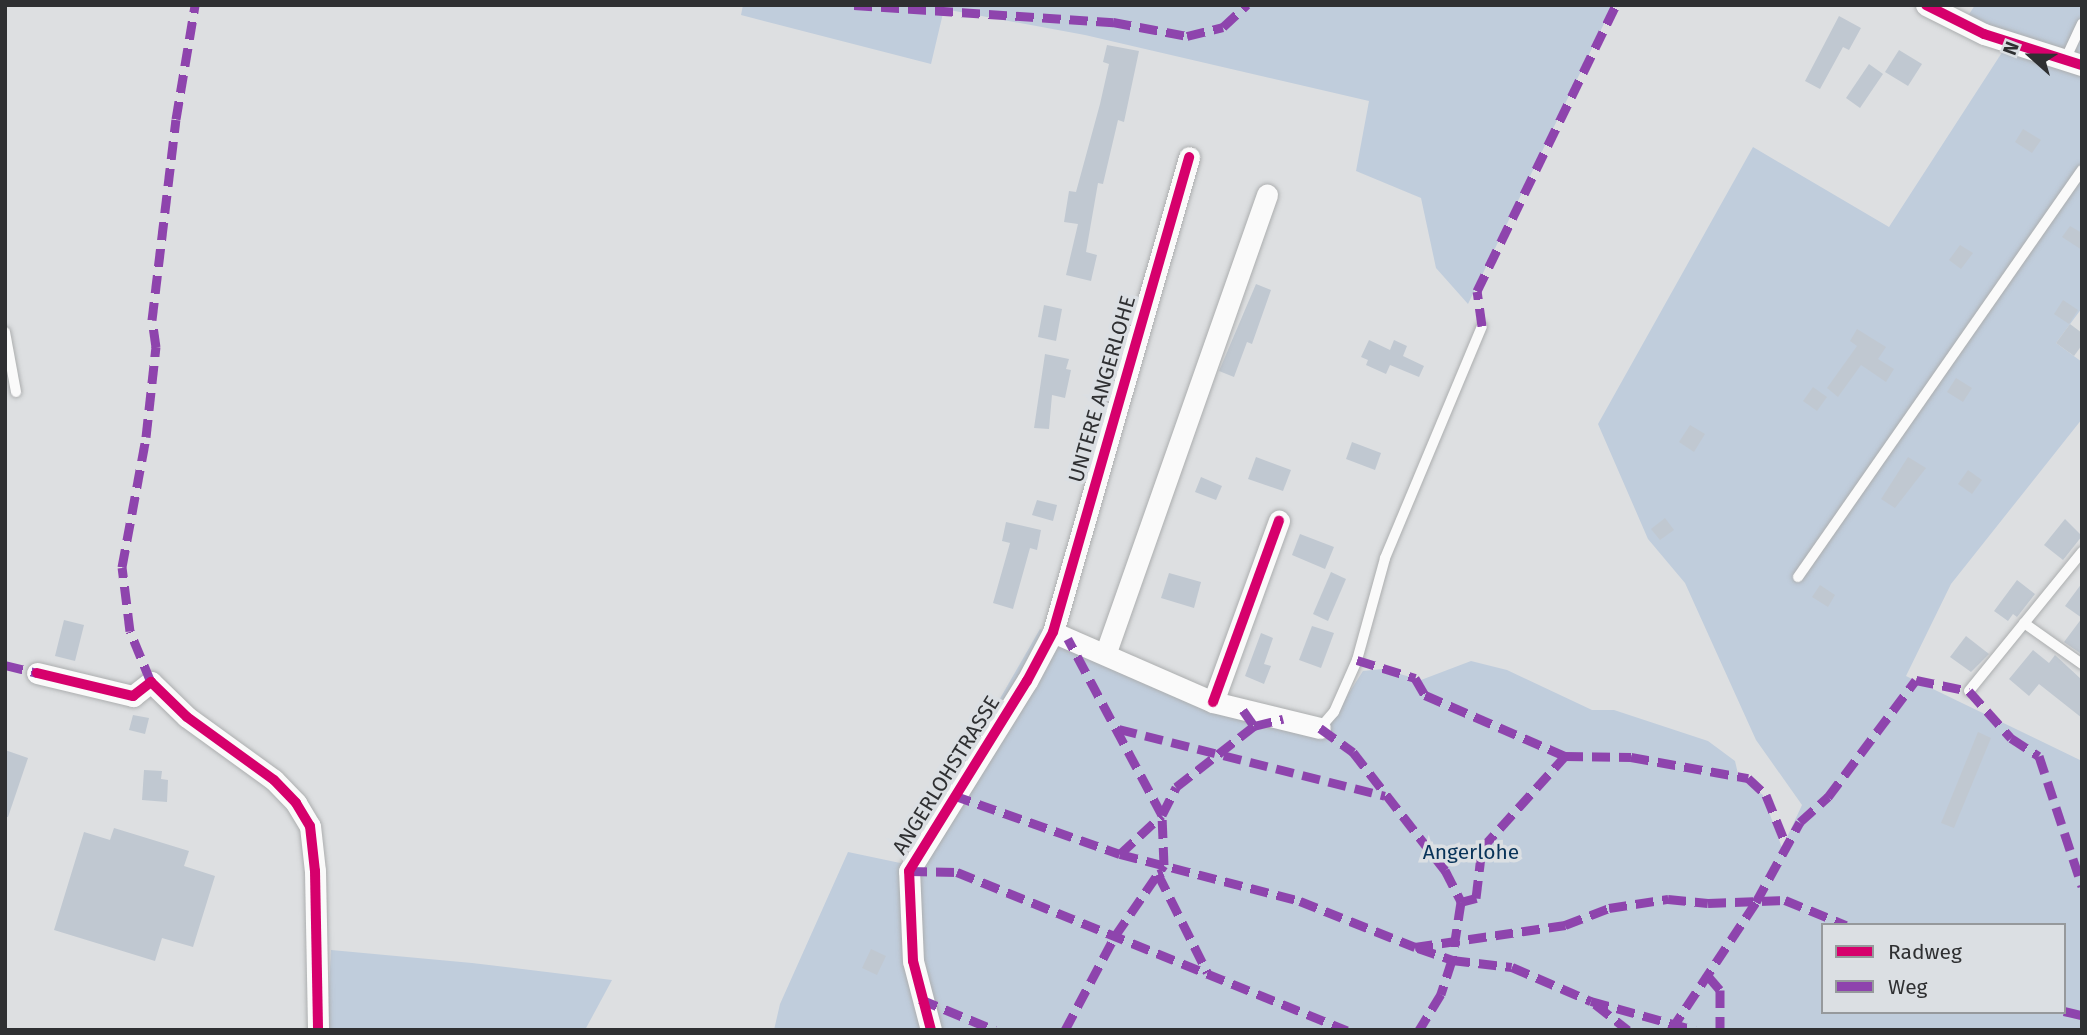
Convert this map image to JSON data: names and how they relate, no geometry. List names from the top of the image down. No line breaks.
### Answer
{"streets":{"street":["UNTERE ANGERLOHE","ANGERLOHSTRASSE"]},"crossings":[["UNTERE ANGERLOHE","ANGERLOHSTRASSE"]],"parks":["Angerlohe"],"legend":["Radweg","Weg"],"north":"left"}
